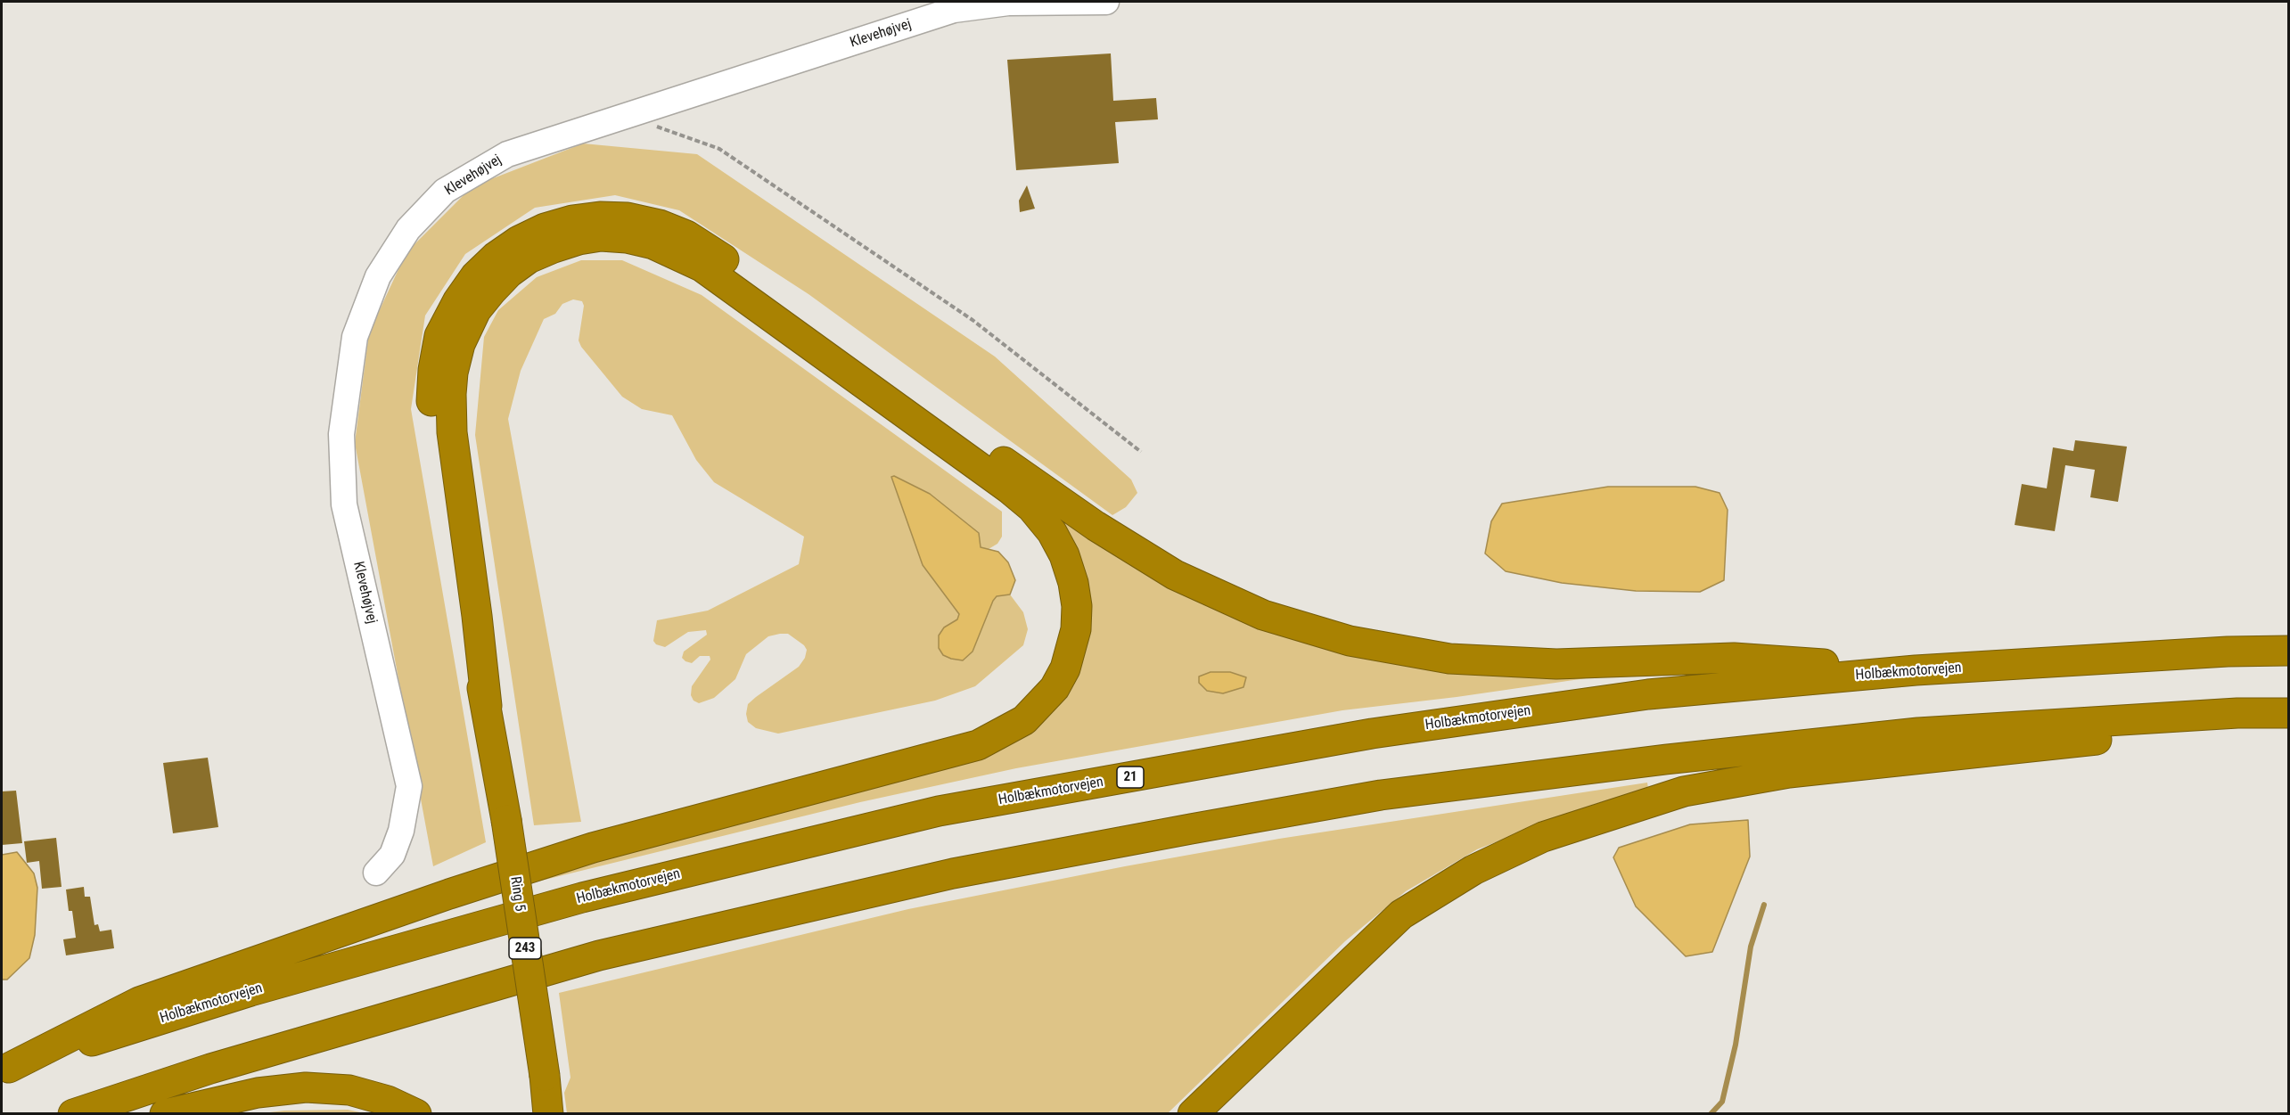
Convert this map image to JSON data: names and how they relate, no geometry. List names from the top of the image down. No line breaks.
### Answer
{"streets":{"highway":["Holbækmotorvejen","21","Ring 5","243"],"street":["Klevehøjvej"]}}
